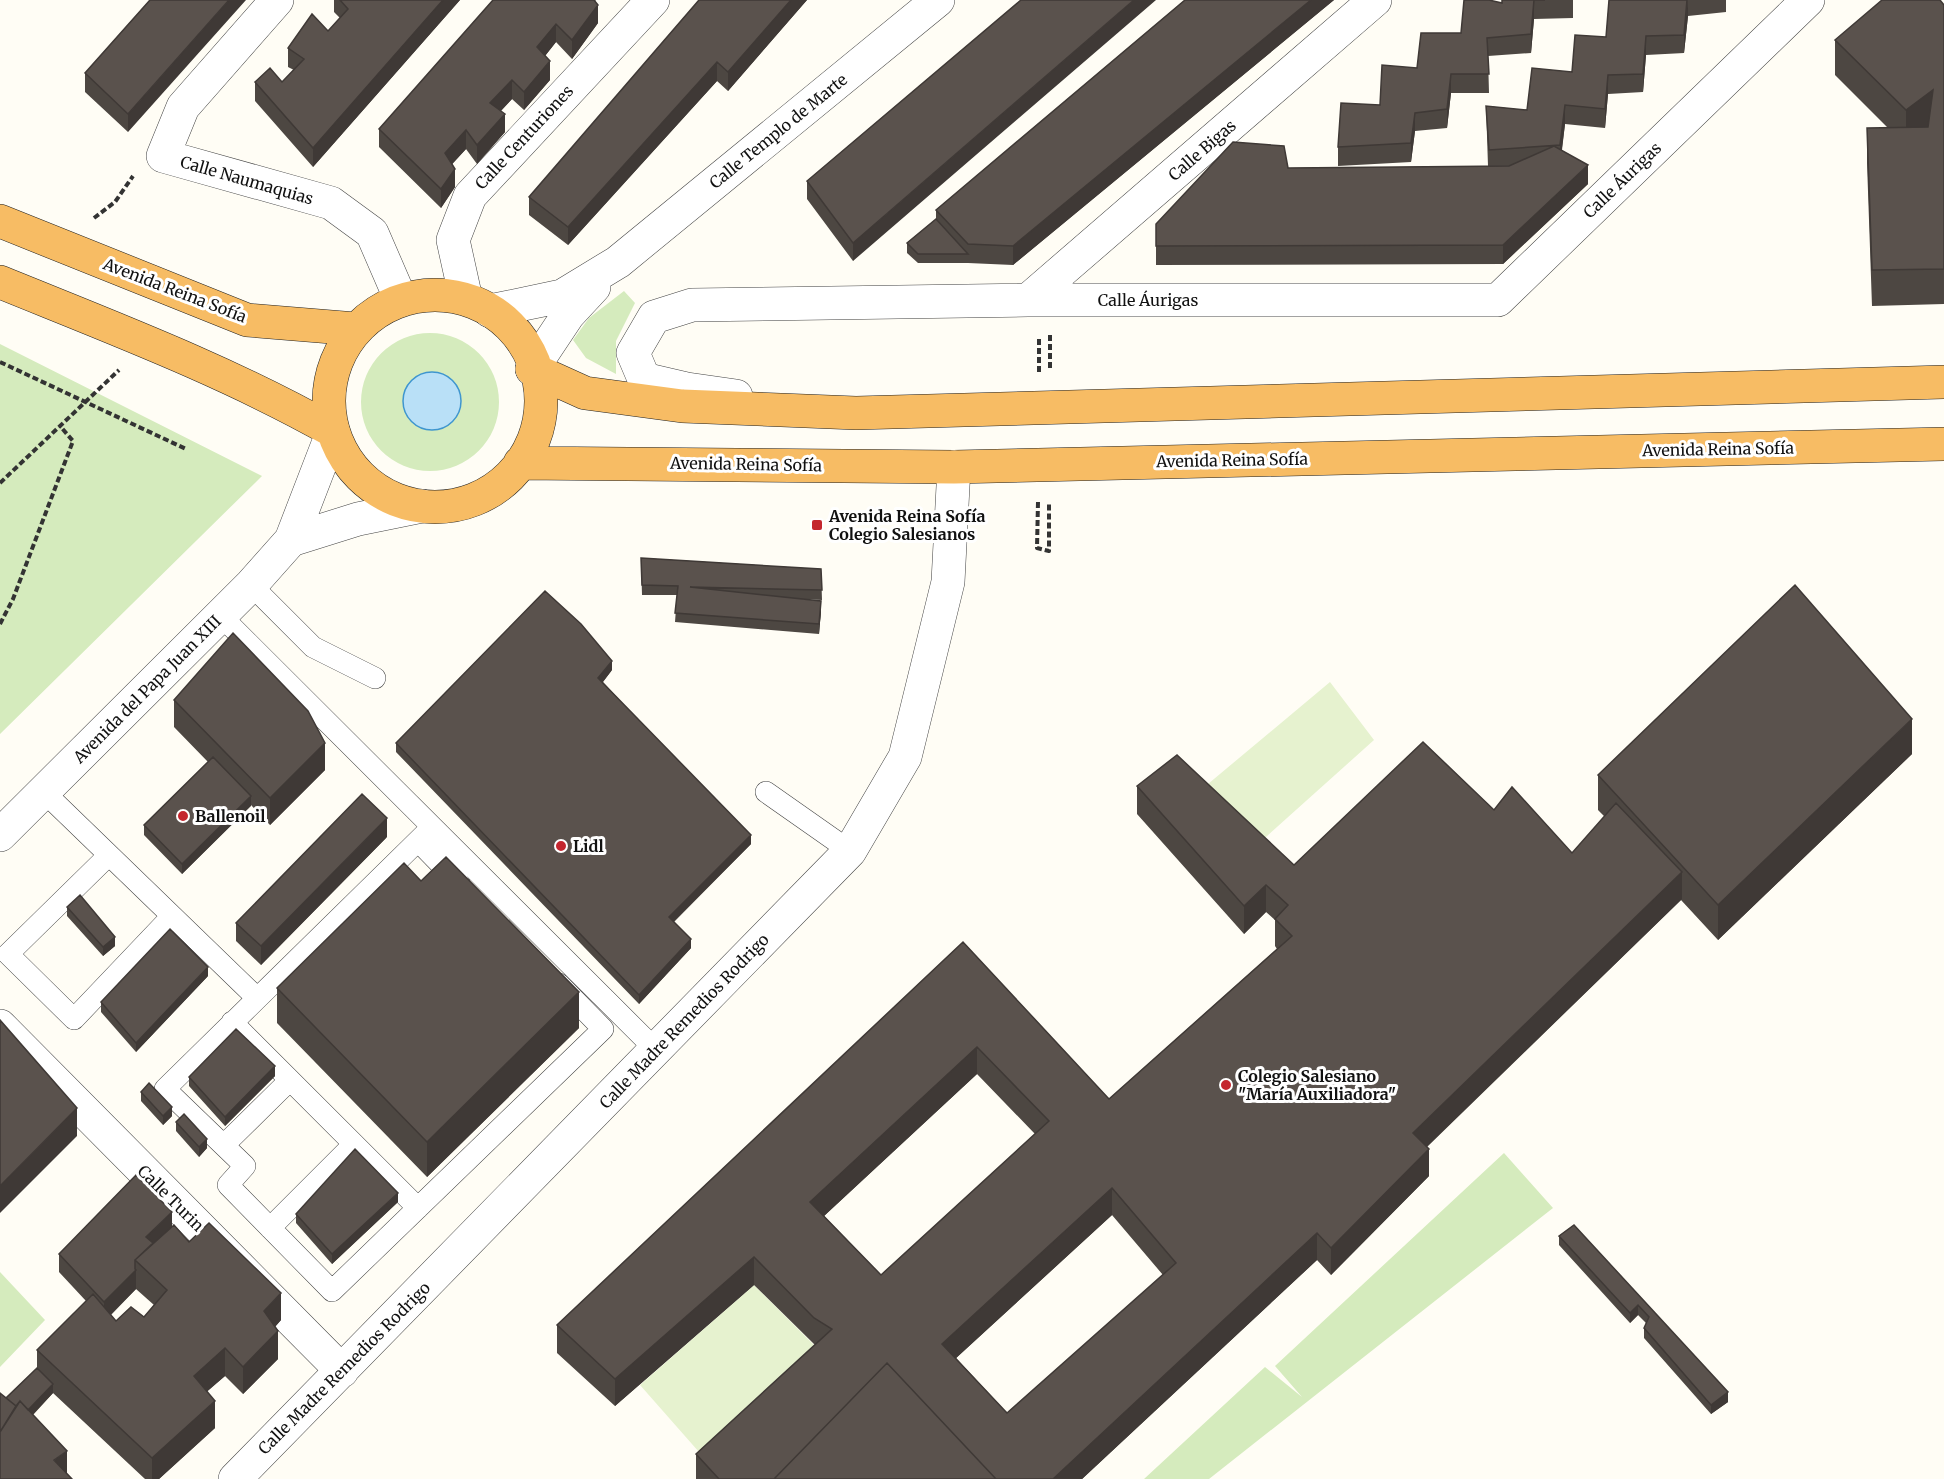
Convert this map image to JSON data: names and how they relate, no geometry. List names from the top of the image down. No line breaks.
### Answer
{"streets":{"highway":["Avenida Reina Sofía"],"street":["Calle Templo de Marte","Calle Centuriones","Calle Bigas","Calle Naumaquias","Calle Áurigas","Avenida del Papa Juan XIII","Calle Madre Remedios Rodrigo","Calle Turin"]},"crossings":[["Calle Templo de Marte","Calle Centuriones"],["Calle Templo de Marte","Calle Naumaquias"],["Calle Templo de Marte","Avenida Reina Sofía"],["Calle Templo de Marte","Avenida del Papa Juan XIII"],["Calle Centuriones","Calle Naumaquias"],["Calle Centuriones","Avenida Reina Sofía"],["Calle Centuriones","Avenida del Papa Juan XIII"],["Calle Bigas","Calle Áurigas"],["Calle Naumaquias","Avenida Reina Sofía"],["Calle Naumaquias","Avenida del Papa Juan XIII"],["Avenida Reina Sofía","Avenida del Papa Juan XIII"],["Avenida Reina Sofía","Calle Madre Remedios Rodrigo"],["Calle Madre Remedios Rodrigo","Calle Turin"]],"places":{"transit":["Avenida Reina Sofía Colegio Salesianos"],"other":["Ballenoil","Lidl","Colegio Salesiano \"María Auxiliadora\""]}}
